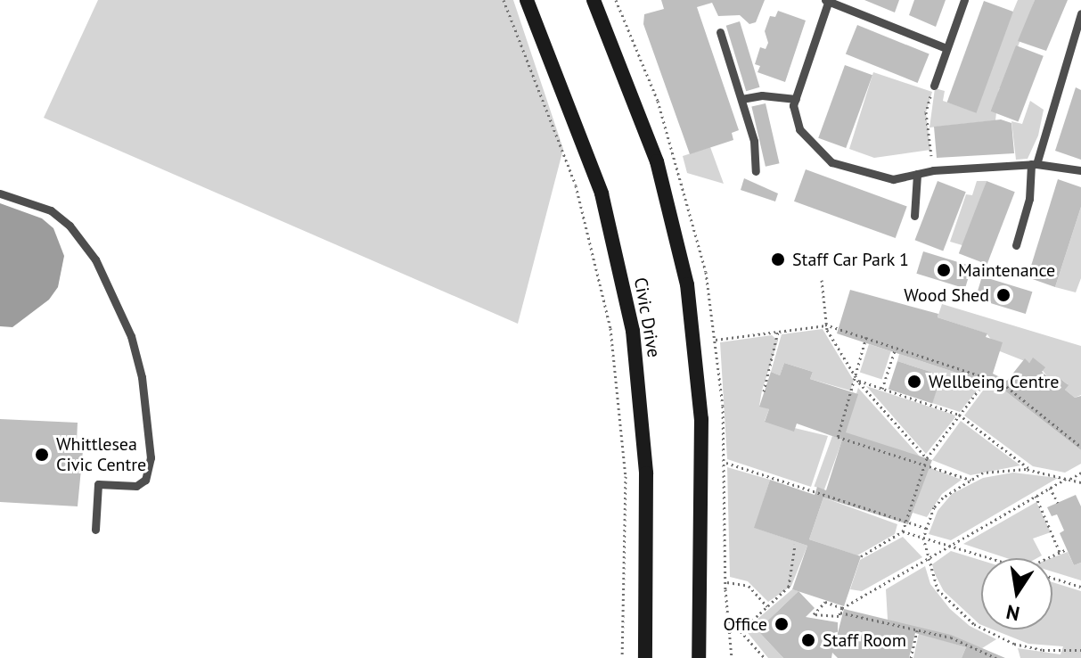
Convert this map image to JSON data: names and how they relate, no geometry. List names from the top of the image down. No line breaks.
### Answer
{"streets":{"main road":["Civic Drive"]},"places":["Staff Car Park 1","Maintenance","Wood Shed","Wellbeing Centre","Whittlesea Civic Centre","Office","Staff Room"],"north":"bottom"}
